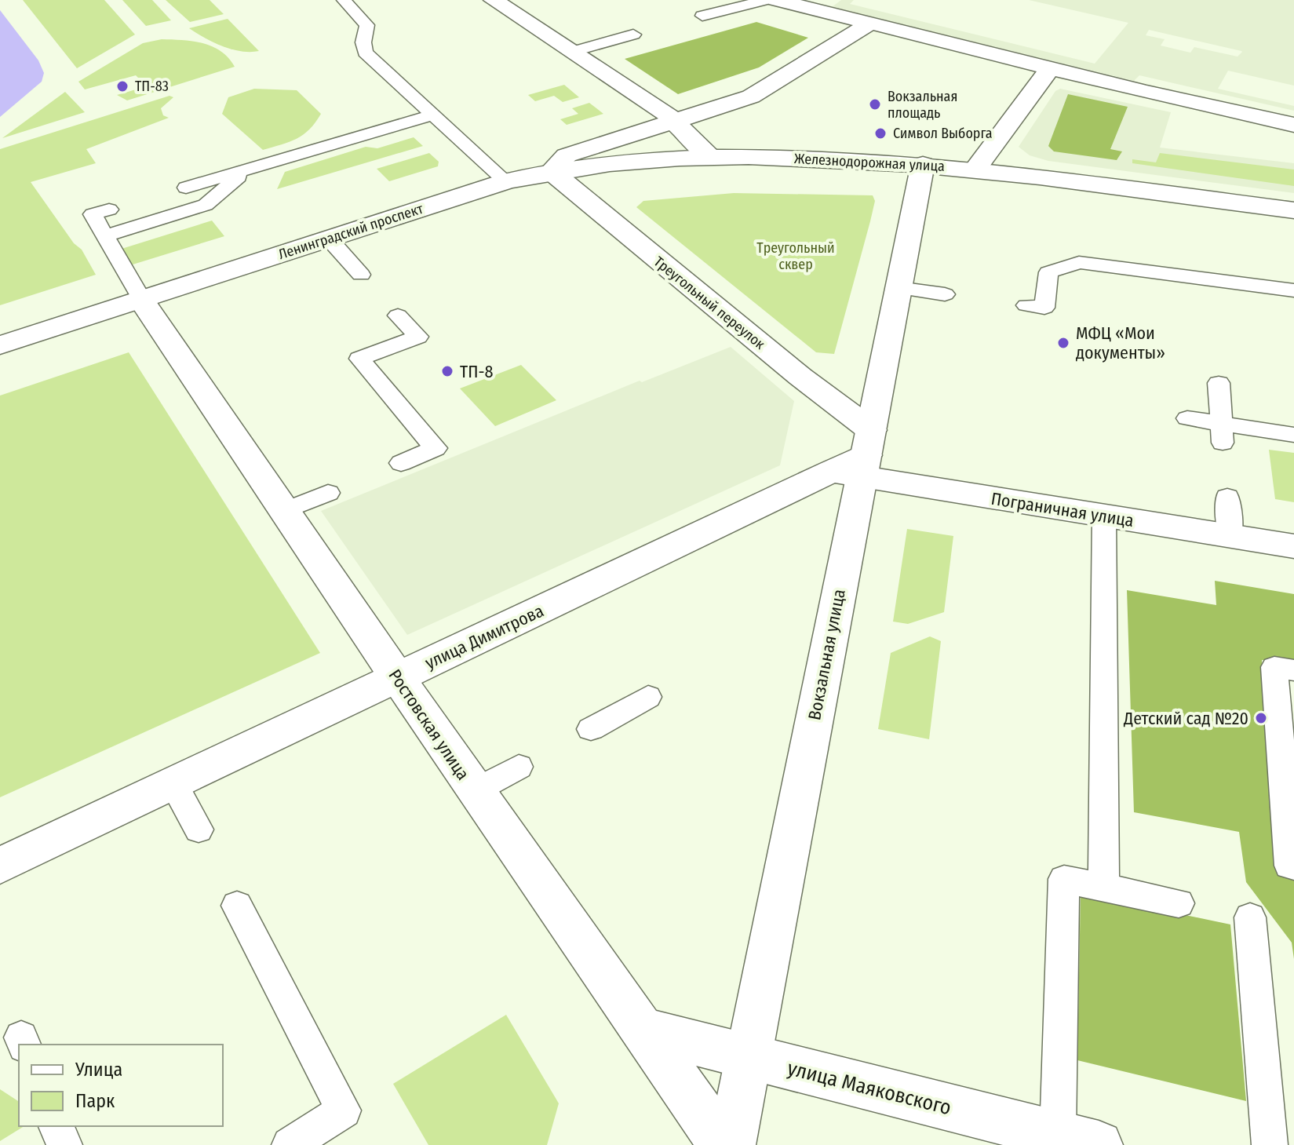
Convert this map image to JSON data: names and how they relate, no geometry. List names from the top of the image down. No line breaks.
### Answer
{"streets":{"street":["Железнодорожная улица","Ленинградский проспект","Треугольный переулок","Пограничная улица","улица Димитрова","Вокзальная улица","Ростовская улица","улица Маяковского"]},"crossings":[["Железнодорожная улица","Ленинградский проспект"],["Железнодорожная улица","Вокзальная улица"],["Ленинградский проспект","Треугольный переулок"],["Ленинградский проспект","Ростовская улица"],["Треугольный переулок","Пограничная улица"],["Треугольный переулок","улица Димитрова"],["Треугольный переулок","Вокзальная улица"],["Пограничная улица","улица Димитрова"],["Пограничная улица","Вокзальная улица"],["улица Димитрова","Вокзальная улица"],["улица Димитрова","Ростовская улица"],["Вокзальная улица","улица Маяковского"],["Ростовская улица","улица Маяковского"]],"parks":["Треугольный сквер"],"places":["ТП-83","Вокзальная площадь","Символ Выборга","МФЦ «Мои документы»","ТП-8","Детский сад №20"],"legend":["Улица","Парк"]}
